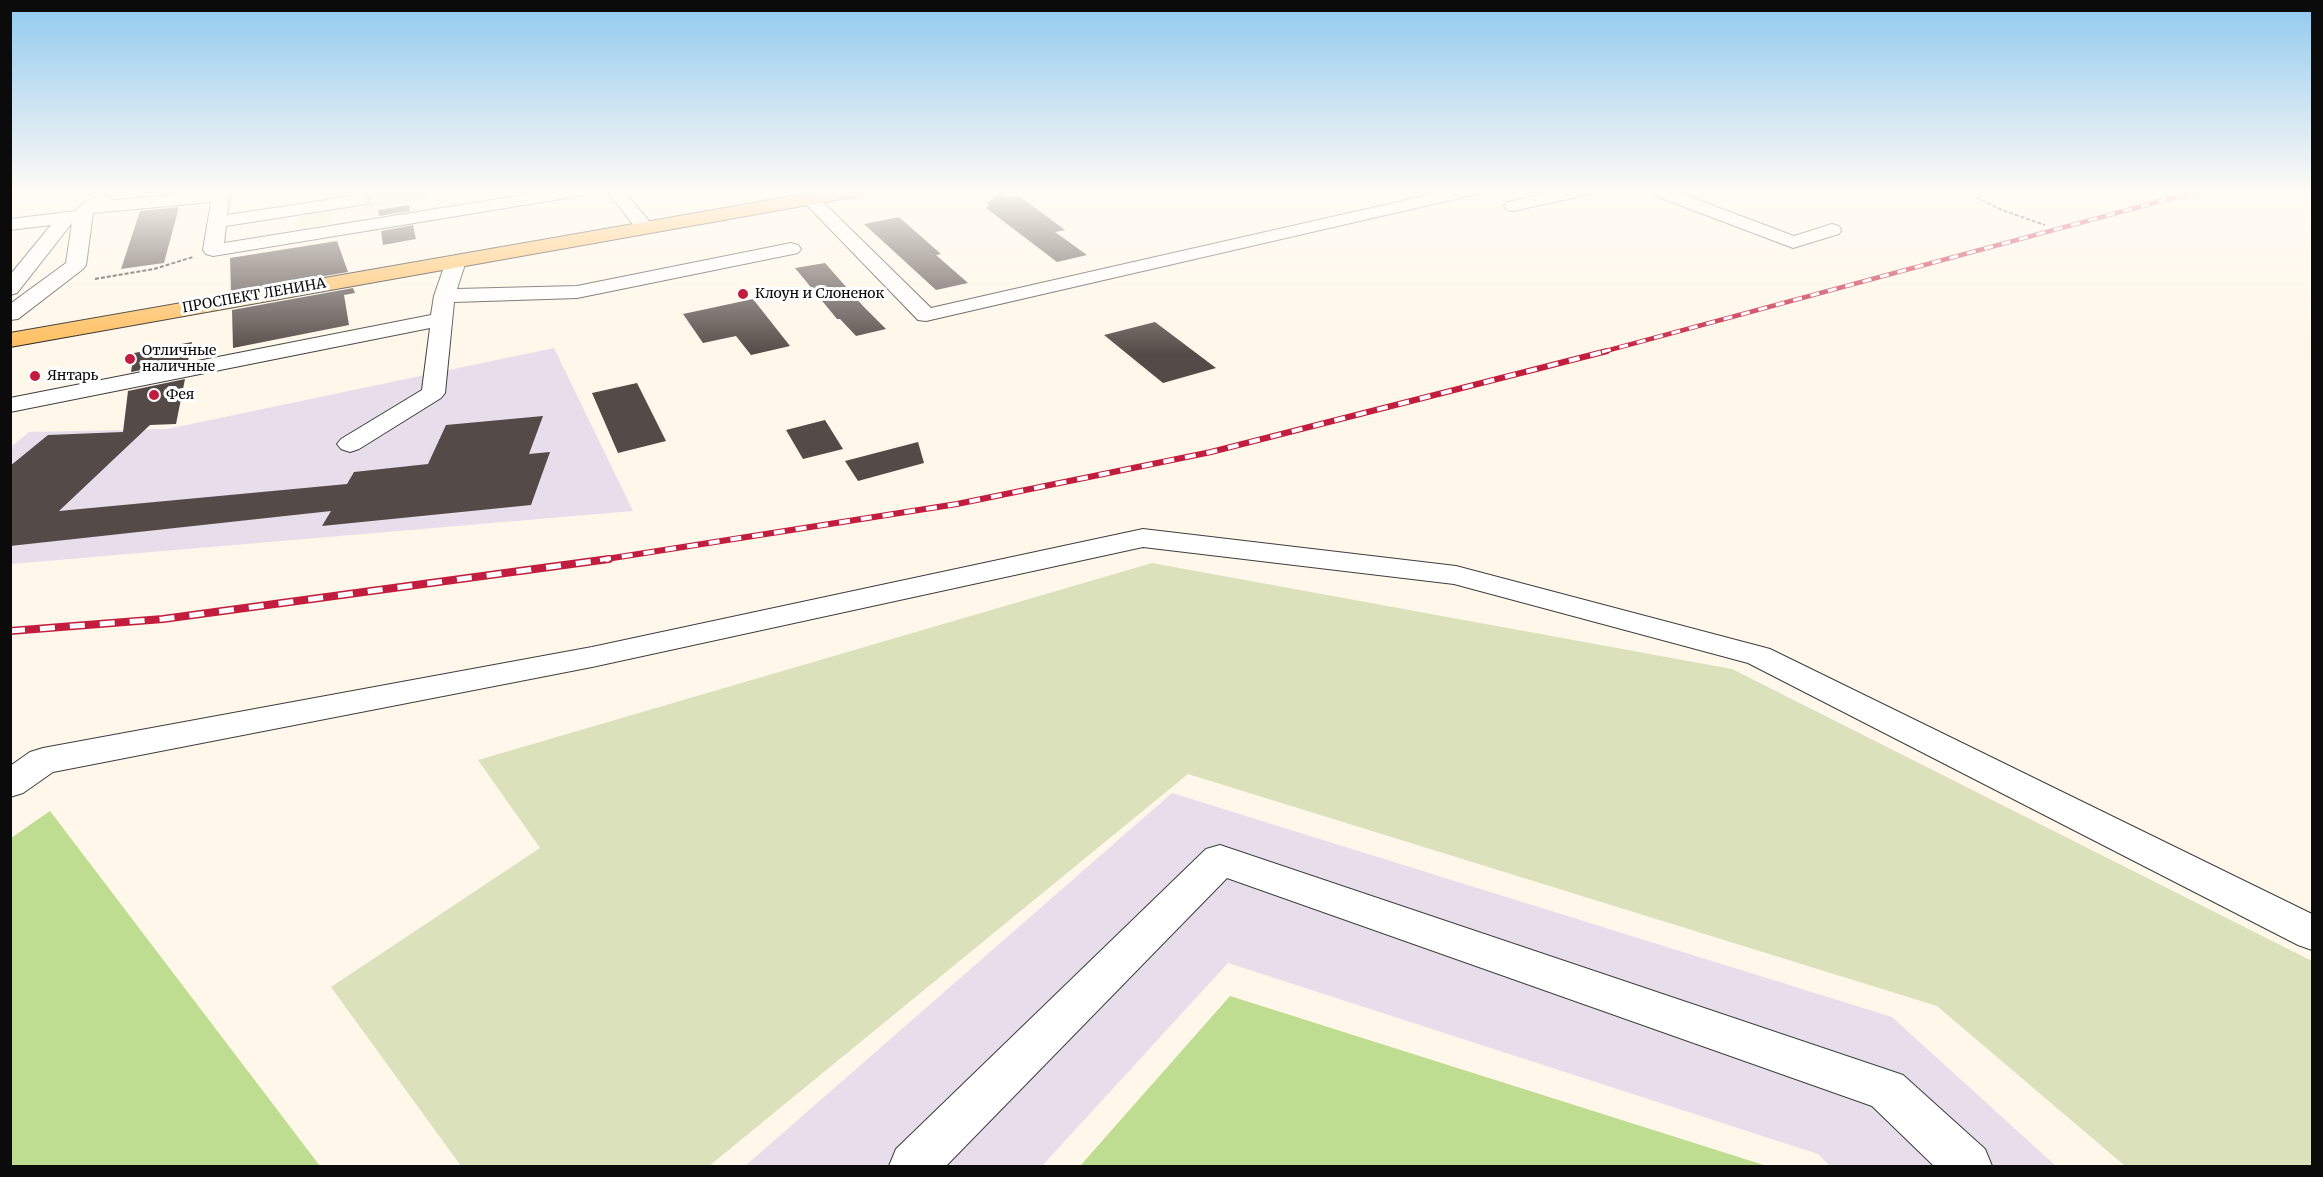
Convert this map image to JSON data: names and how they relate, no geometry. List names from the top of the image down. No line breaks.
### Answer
{"streets":{"main road":["ПРОСПЕКТ ЛЕНИНА"]},"places":["Клоун и Слоненок","Отличные наличные","Янтарь","Фея"]}
